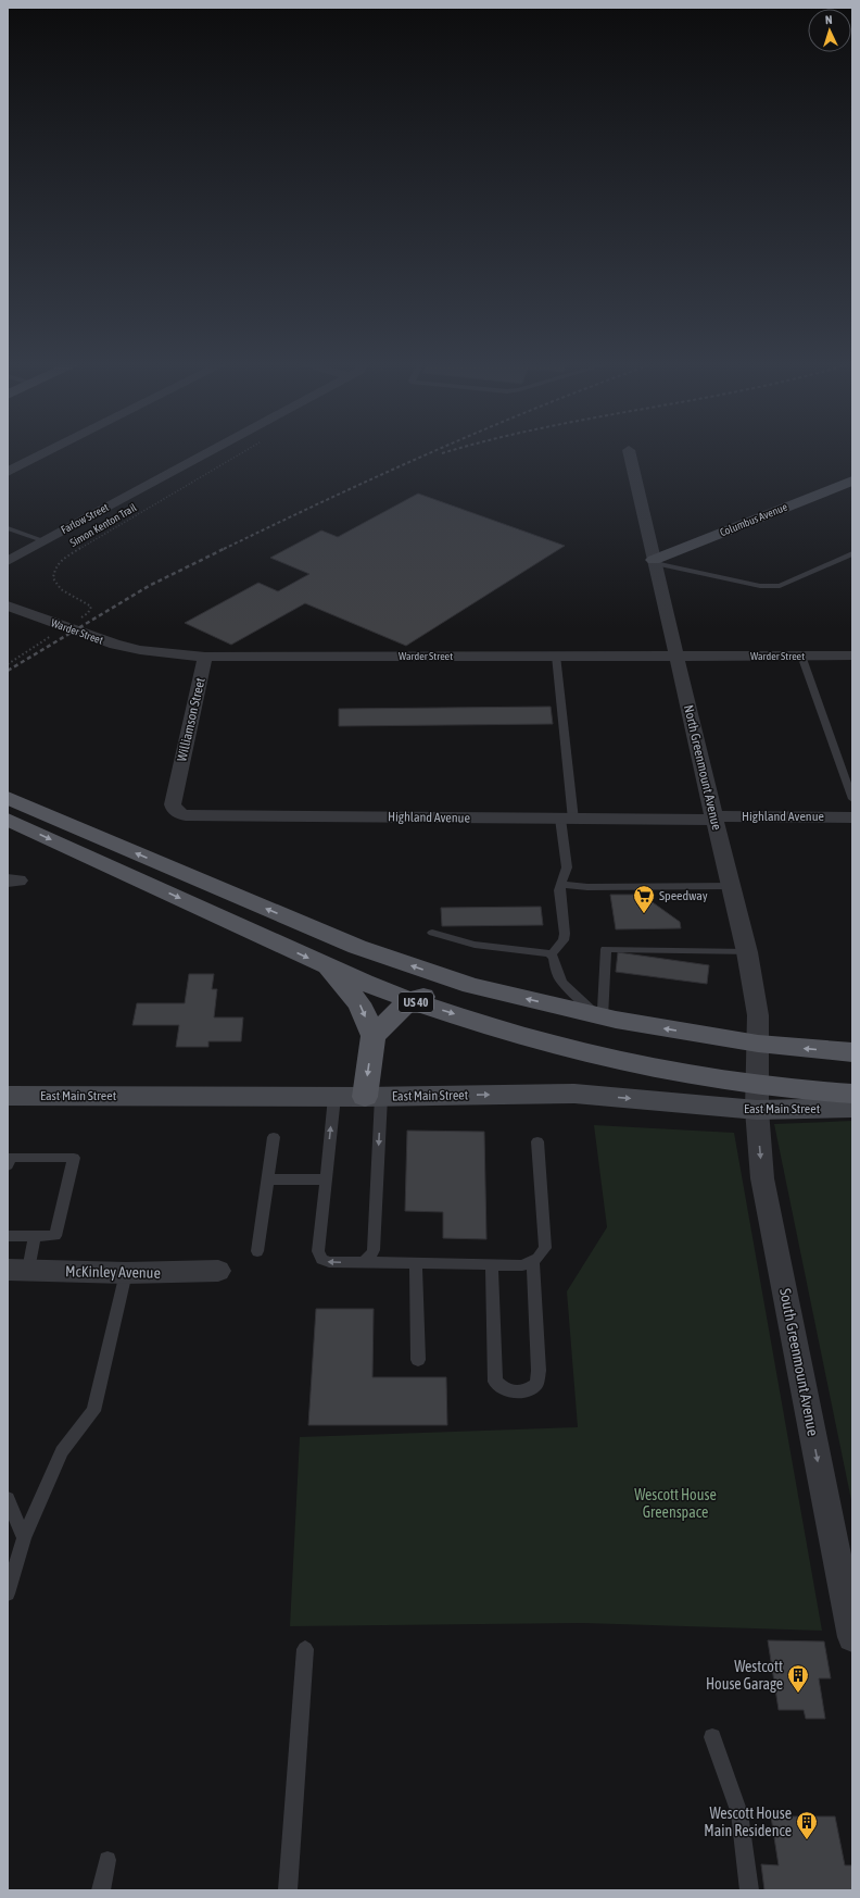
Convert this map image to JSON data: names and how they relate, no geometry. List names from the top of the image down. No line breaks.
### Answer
{"streets":{"main road":["Columbus Avenue","US 40","East Main Street"],"street":["Farlow Street","Warder Street","Williamson Street","North Greenmount Avenue","Highland Avenue","McKinley Avenue","South Greenmount Avenue"],"path":["Simon Kenton Trail"]},"crossings":[["Columbus Avenue","North Greenmount Avenue"],["Simon Kenton Trail","Warder Street"],["Warder Street","Williamson Street"],["Warder Street","North Greenmount Avenue"],["Williamson Street","Highland Avenue"],["North Greenmount Avenue","Highland Avenue"],["North Greenmount Avenue","US 40"],["North Greenmount Avenue","East Main Street"],["North Greenmount Avenue","South Greenmount Avenue"],["US 40","East Main Street"],["US 40","South Greenmount Avenue"],["East Main Street","South Greenmount Avenue"]],"one_way":["South Greenmount Avenue"],"parks":["Wescott House Greenspace"],"places":{"supermarket":["Speedway"],"building":["Westcott House Garage","Wescott House Main Residence"]},"north":"top"}
